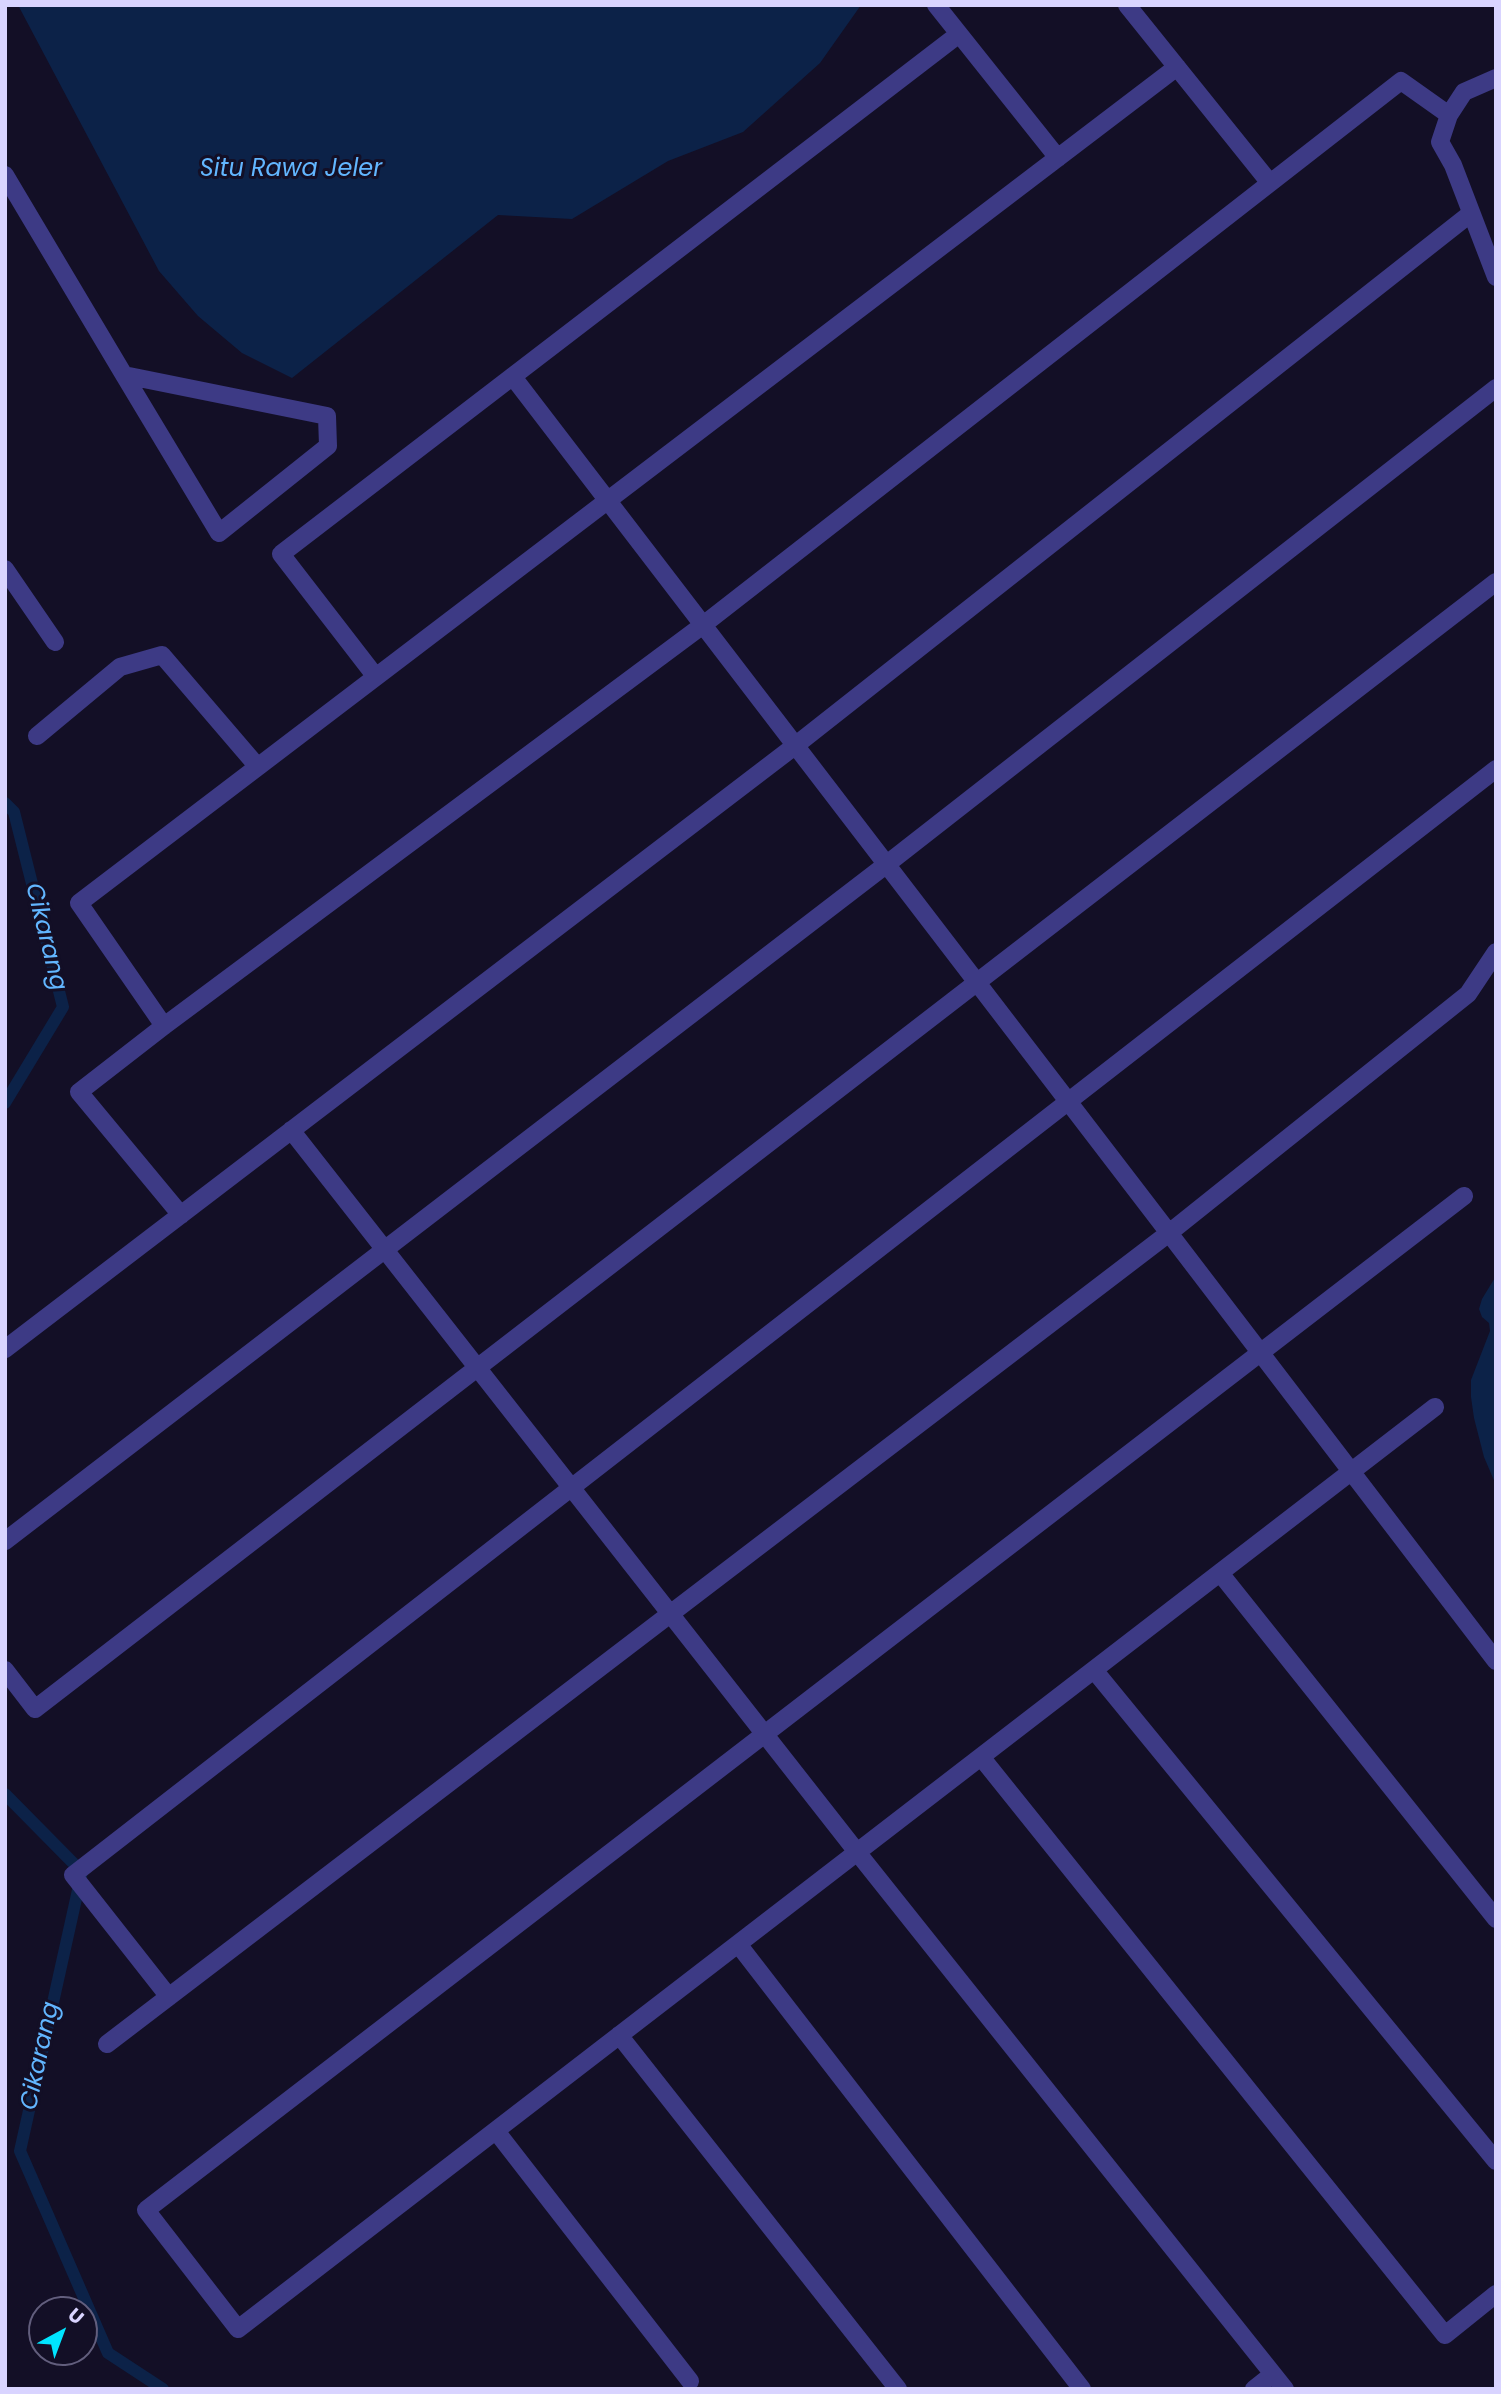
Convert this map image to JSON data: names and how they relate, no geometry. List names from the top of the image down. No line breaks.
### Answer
{"water":["Situ Rawa Jeler","Cikarang"],"north":"top right"}
